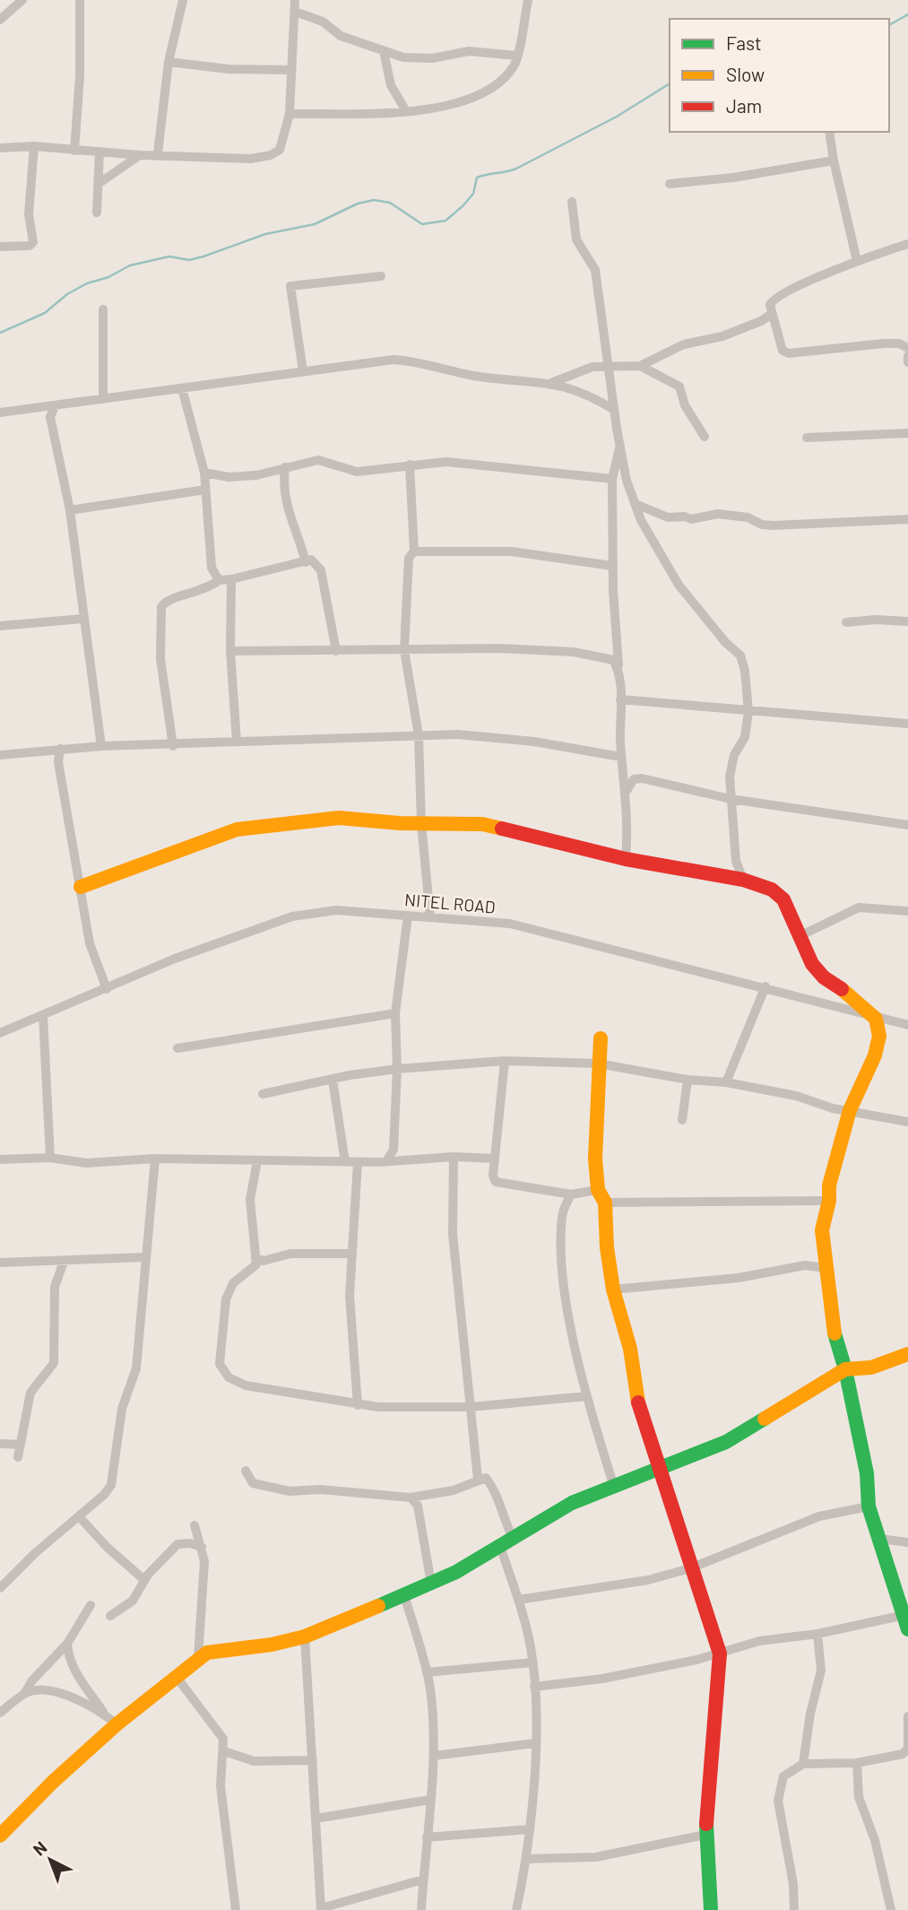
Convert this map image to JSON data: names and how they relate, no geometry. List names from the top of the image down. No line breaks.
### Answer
{"streets":{"street":["NITEL ROAD"]},"legend":["Fast","Slow","Jam"],"north":"top left"}
